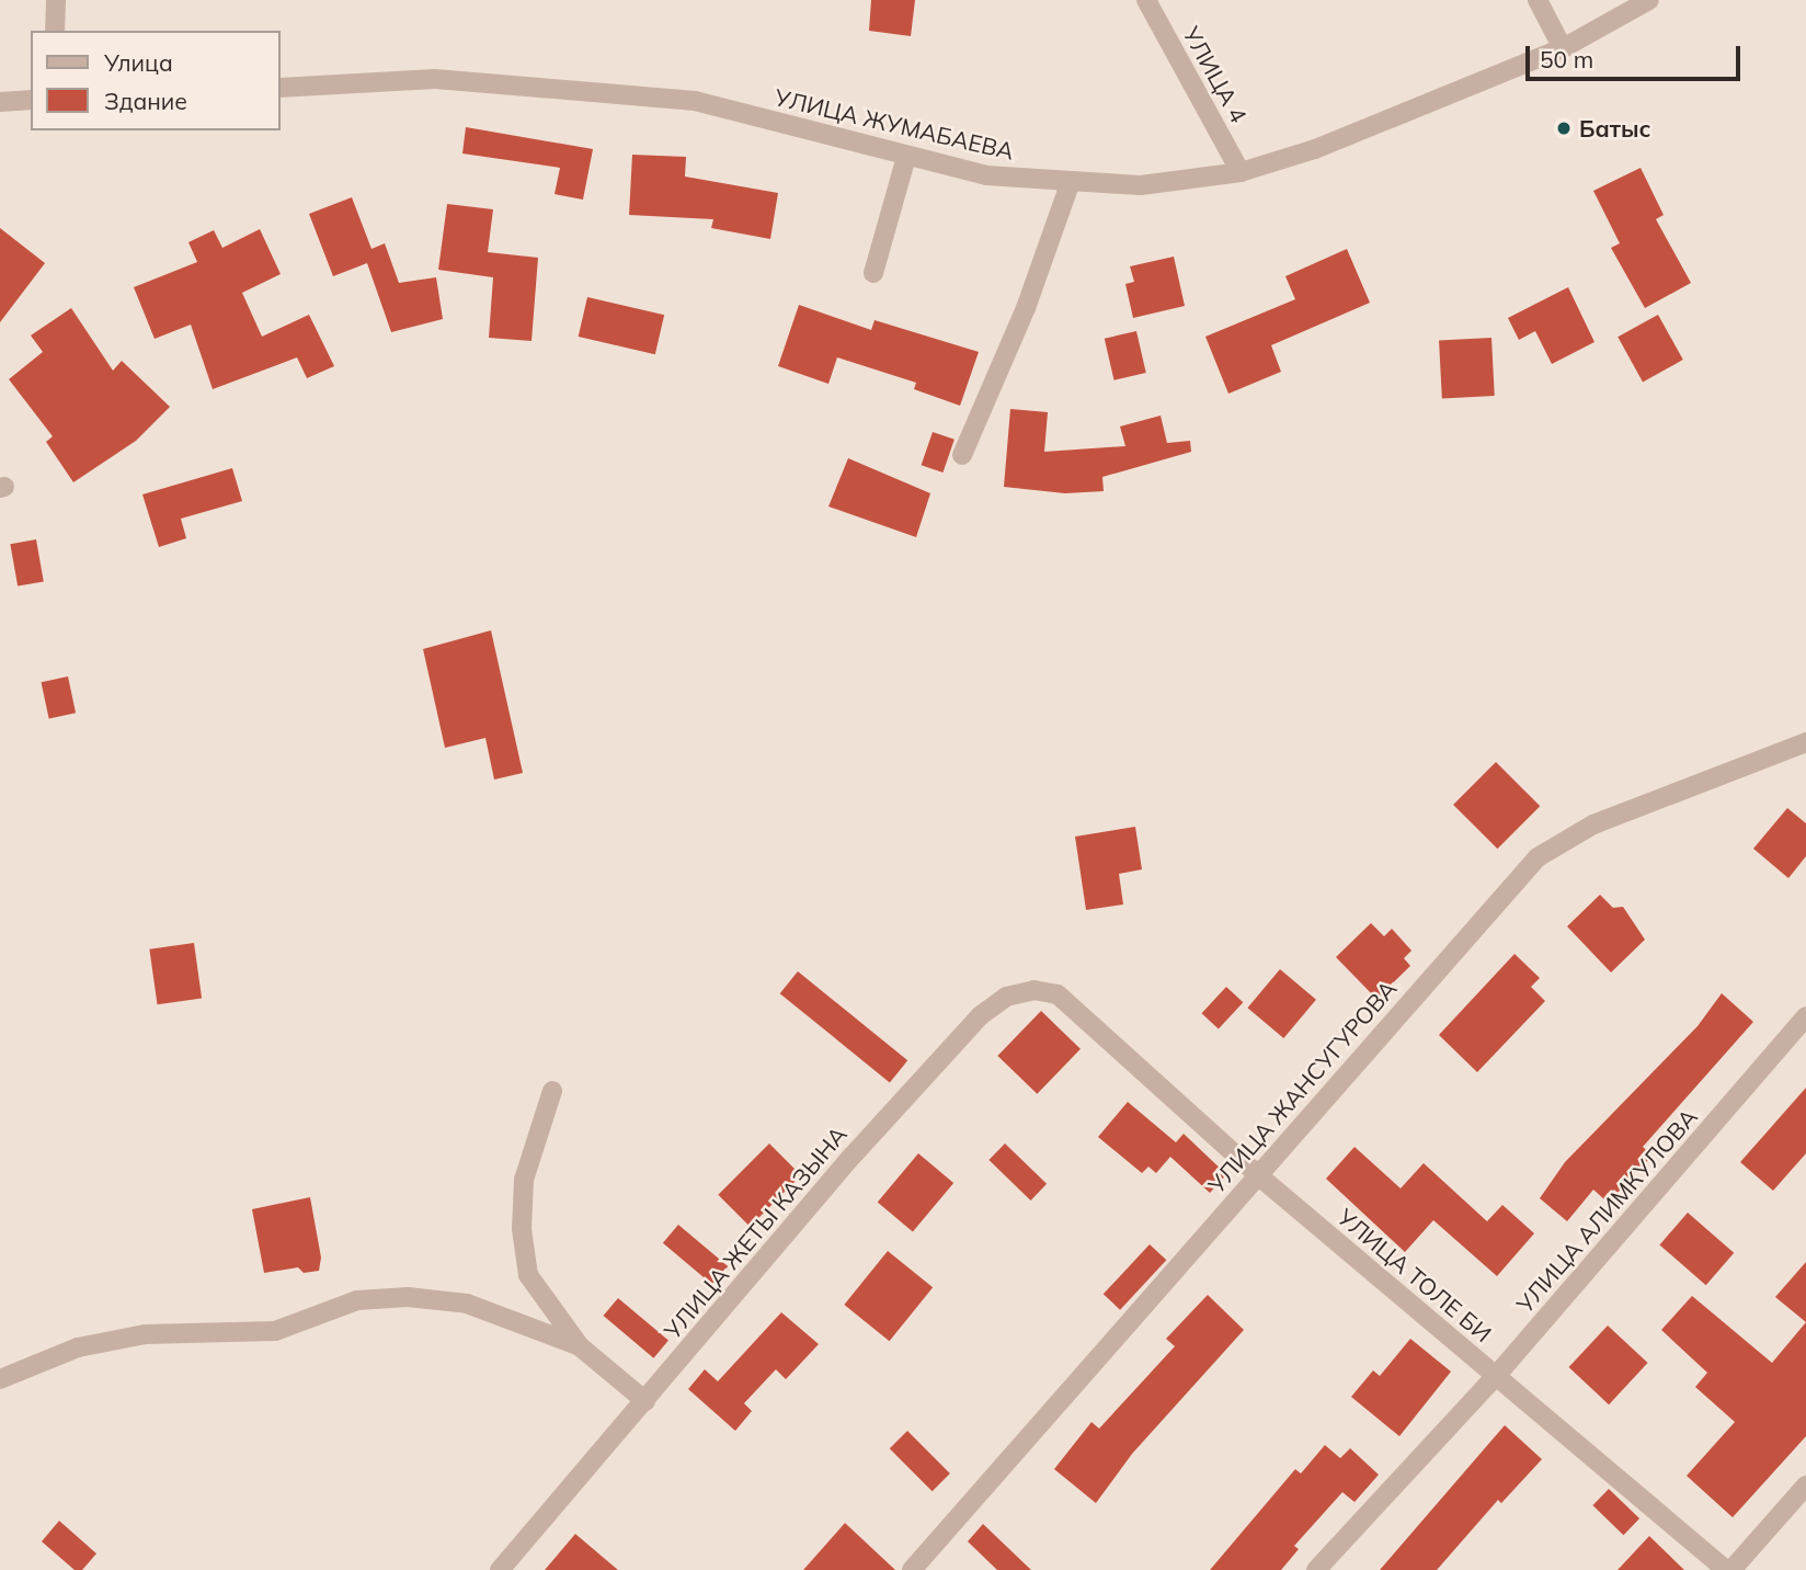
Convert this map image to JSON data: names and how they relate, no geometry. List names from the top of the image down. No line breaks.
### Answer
{"streets":{"street":["УЛИЦА 4","УЛИЦА ЖУМАБАЕВА","УЛИЦА ЖАНСУГУРОВА","УЛИЦА АЛИМКУЛОВА","УЛИЦА ЖЕТЫ КАЗЫНА","УЛИЦА ТОЛЕ БИ"]},"crossings":[["УЛИЦА 4","УЛИЦА ЖУМАБАЕВА"],["УЛИЦА ЖАНСУГУРОВА","УЛИЦА ТОЛЕ БИ"],["УЛИЦА АЛИМКУЛОВА","УЛИЦА ТОЛЕ БИ"],["УЛИЦА ЖЕТЫ КАЗЫНА","УЛИЦА ТОЛЕ БИ"]],"places":["Батыс"],"legend":["Улица","Здание"],"scale_bar":"50 m"}
